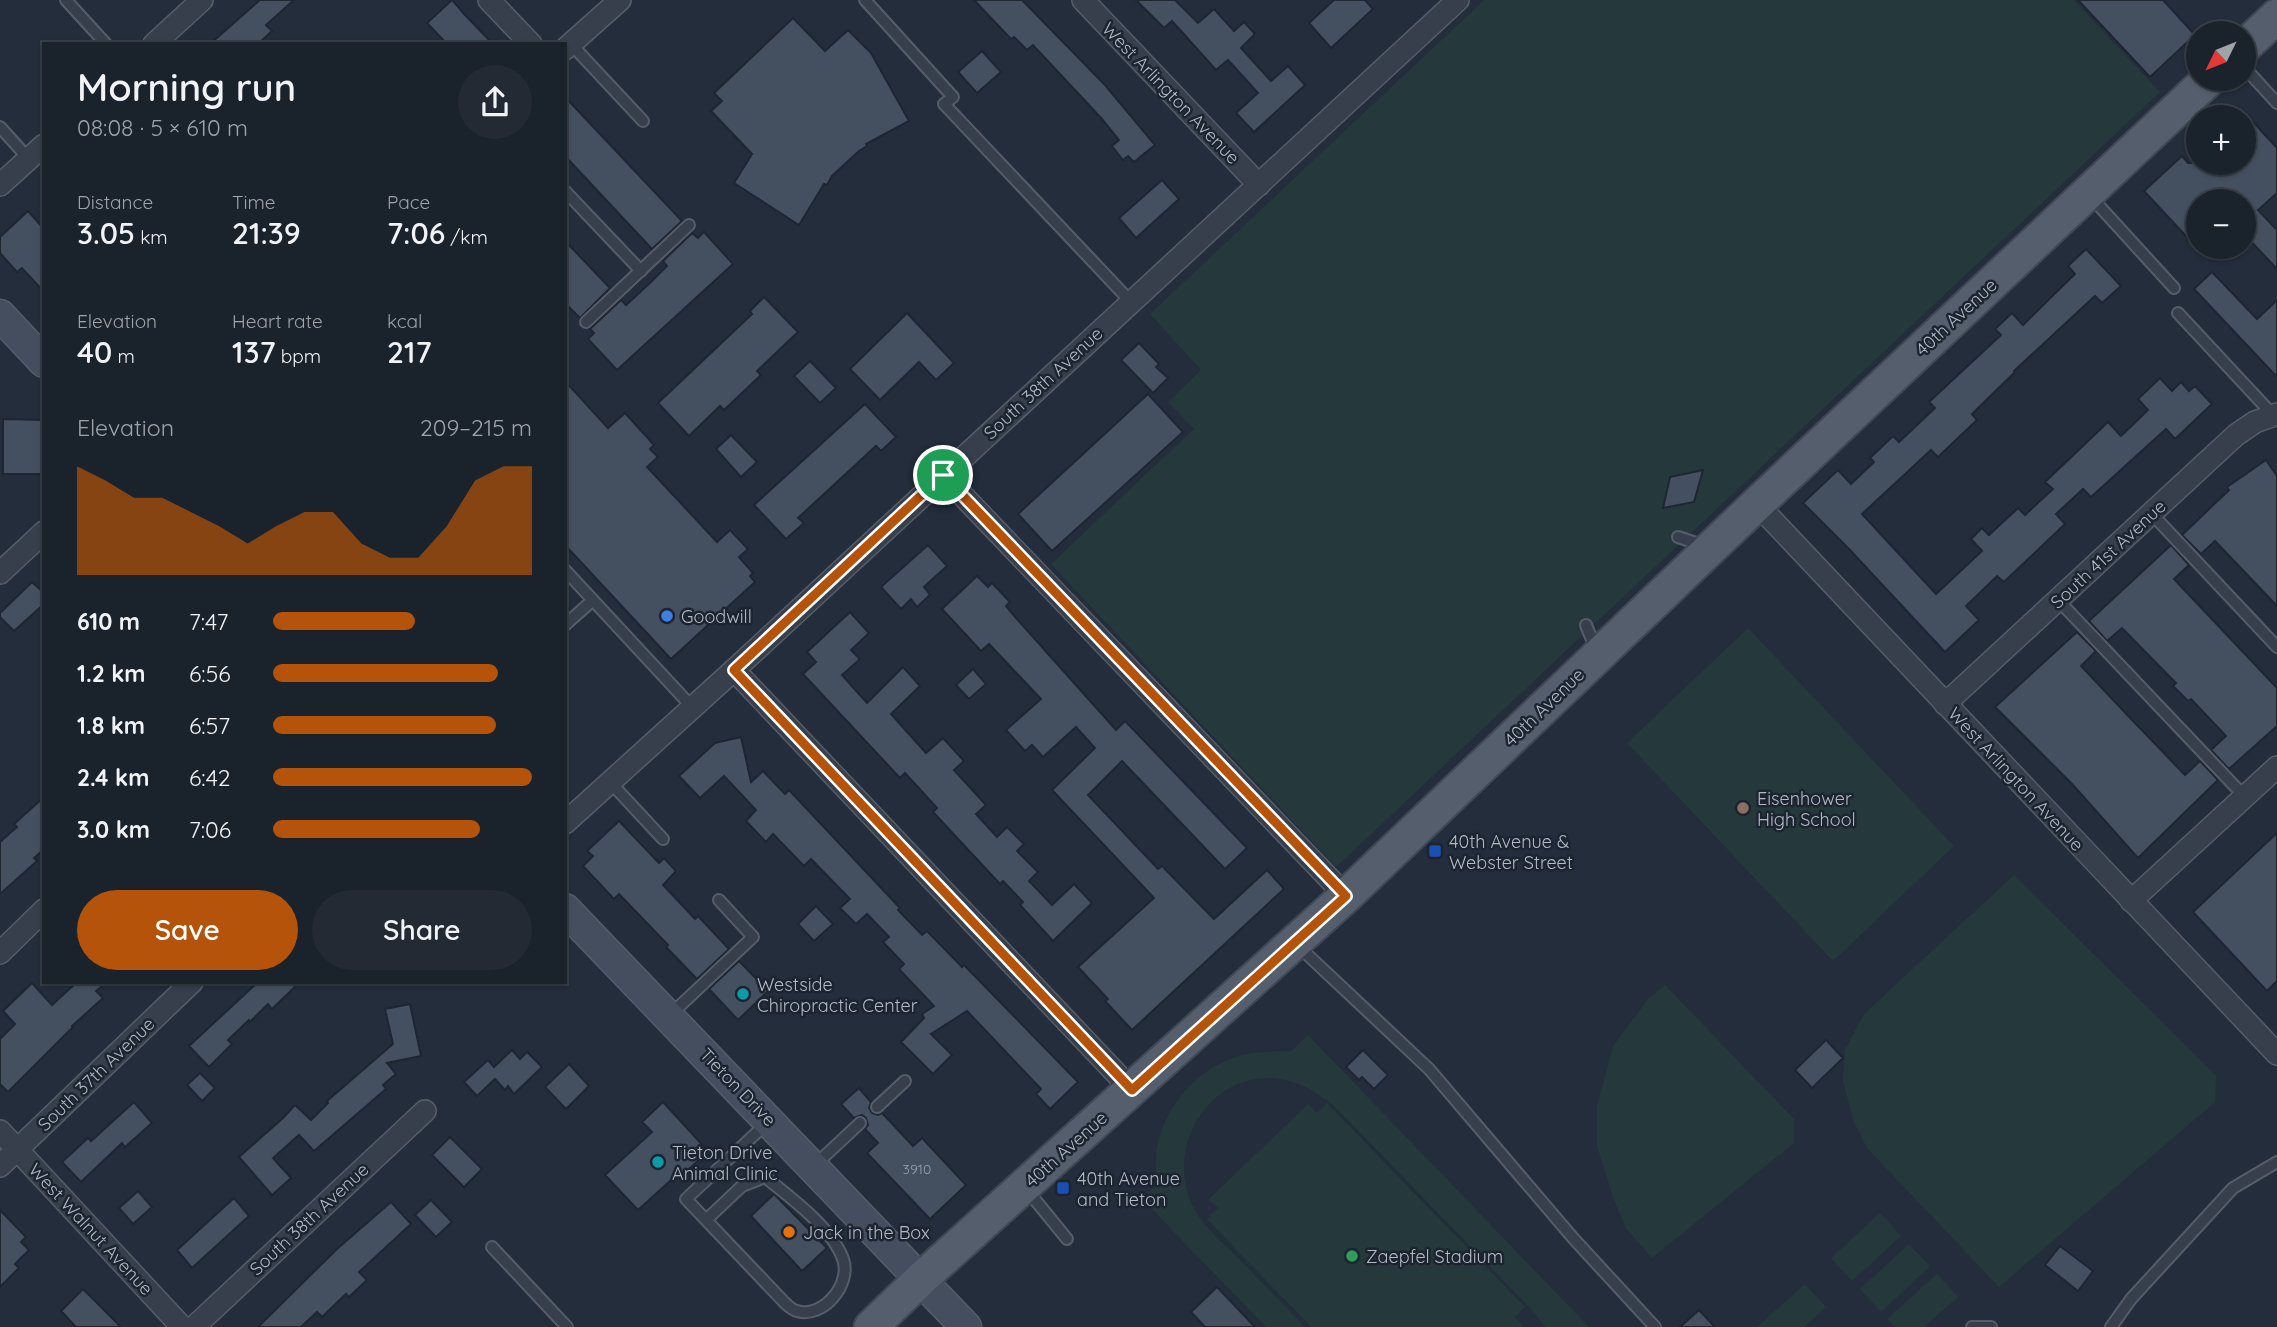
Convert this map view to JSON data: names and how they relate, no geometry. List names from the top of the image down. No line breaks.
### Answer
{"streets":{"main road":["40th Avenue","Tieton Drive"],"street":["West Arlington Avenue","South 38th Avenue","South 41st Avenue","South 37th Avenue","West Walnut Avenue"]},"crossings":[["West Arlington Avenue","40th Avenue"],["West Arlington Avenue","South 38th Avenue"],["West Arlington Avenue","South 41st Avenue"],["40th Avenue","Tieton Drive"],["South 37th Avenue","West Walnut Avenue"]],"places":{"other":["Goodwill","Eisenhower High School","Westside Chiropractic Center","Tieton Drive Animal Clinic","Jack in the Box","Zaepfel Stadium"],"transit":["40th Avenue & Webster Street","40th Avenue and Tieton"]},"house_numbers":["3910"],"north":"bottom left","page":{"map_buttons":["+","−"],"heading":["Morning run","08:08 · 5 × 610 m"],"stats":[["Distance","3.05 km"],["Time","21:39"],["Pace","7:06 /km"],["Elevation","40 m"],["Heart rate","137 bpm"],["kcal","217"]],"chart":["Elevation","209–215 m"],"list":[{"name":"610 m","note":"7:47"},{"name":"1.2 km","note":"6:56"},{"name":"1.8 km","note":"6:57"},{"name":"2.4 km","note":"6:42"},{"name":"3.0 km","note":"7:06"}],"buttons":["Save","Share"]}}
